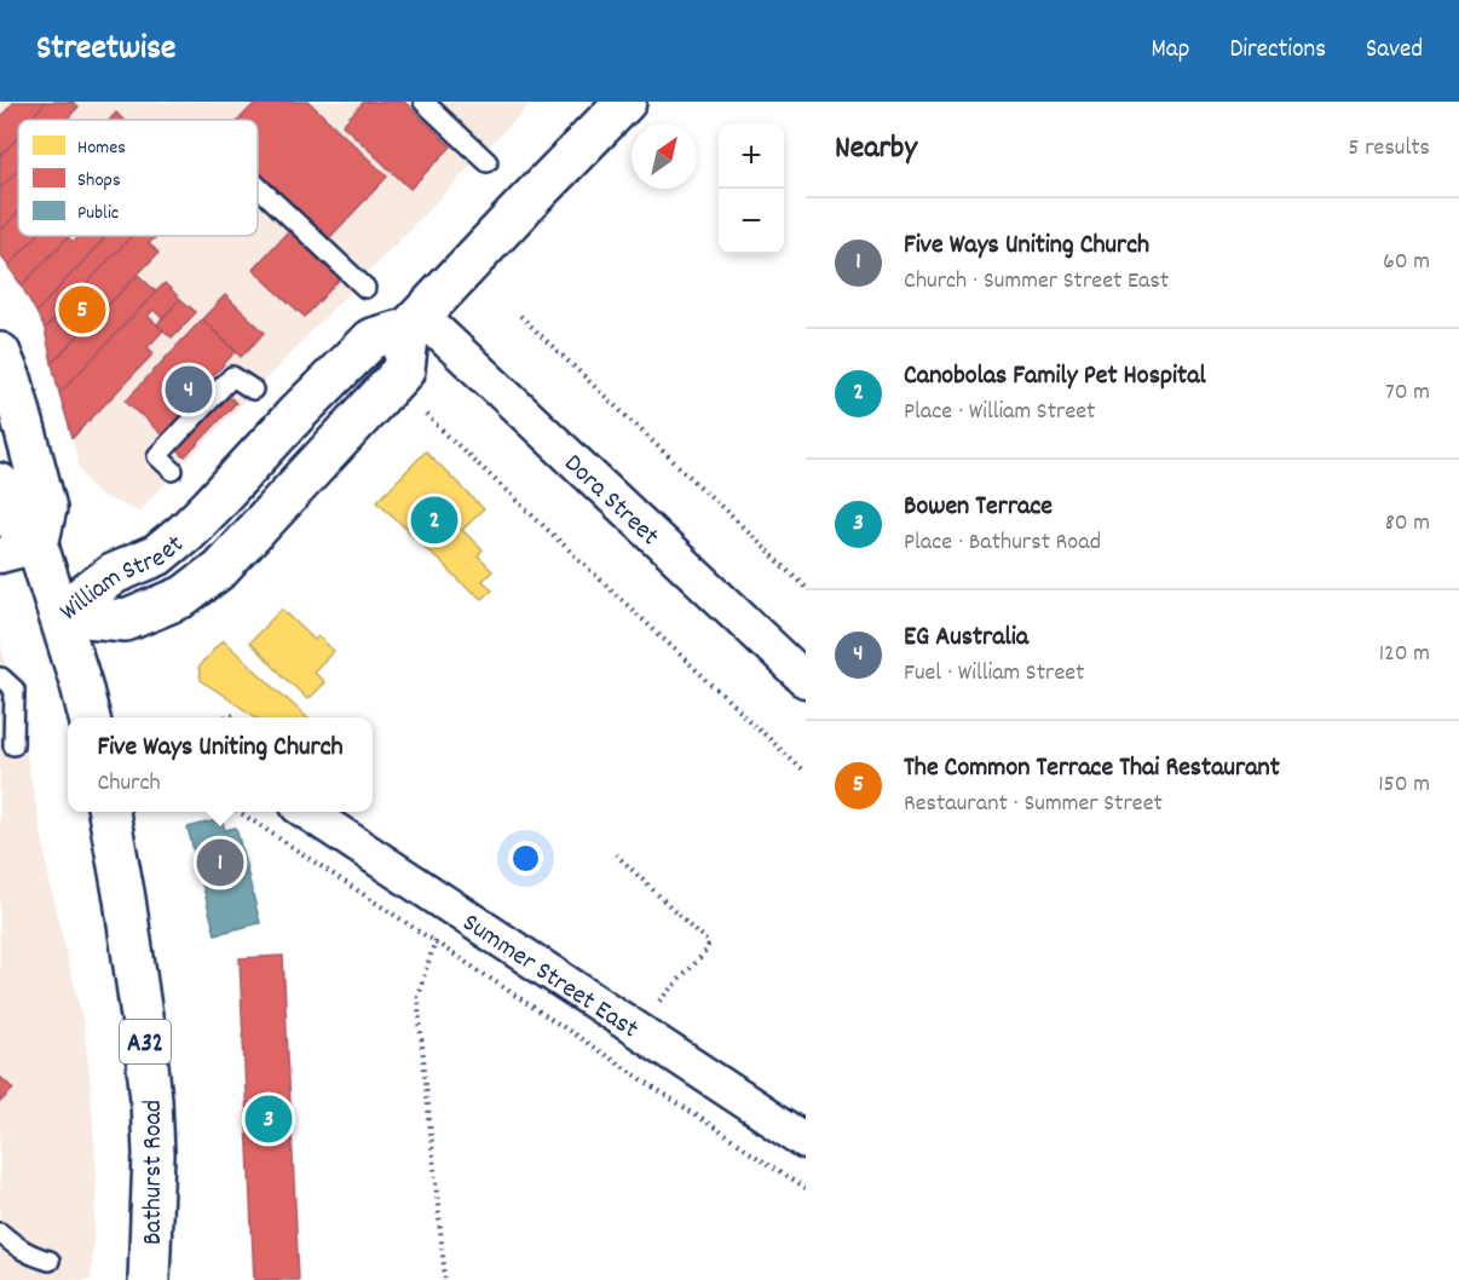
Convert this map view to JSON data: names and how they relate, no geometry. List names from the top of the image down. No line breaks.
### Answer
{"streets":{"main road":["William Street","A32","Bathurst Road"],"street":["Dora Street","Summer Street East"]},"crossings":[["Dora Street","William Street"]],"legend":["Homes","Shops","Public"],"north":"top right","page":{"header":"Streetwise","nav":["Map","Directions","Saved"],"heading":["Nearby","5 results"],"map_buttons":["+","−"],"list":[{"mark":"1","name":"Five Ways Uniting Church","note":"Church · Summer Street East","value":"60 m"},{"mark":"2","name":"Canobolas Family Pet Hospital","note":"Place · William Street","value":"70 m"},{"mark":"3","name":"Bowen Terrace","note":"Place · Bathurst Road","value":"80 m"},{"mark":"4","name":"EG Australia","note":"Fuel · William Street","value":"120 m"},{"mark":"5","name":"The Common Terrace Thai Restaurant","note":"Restaurant · Summer Street","value":"150 m"}],"pins":["5","4","2","1","3"],"popup":["Five Ways Uniting Church","Church"]}}
